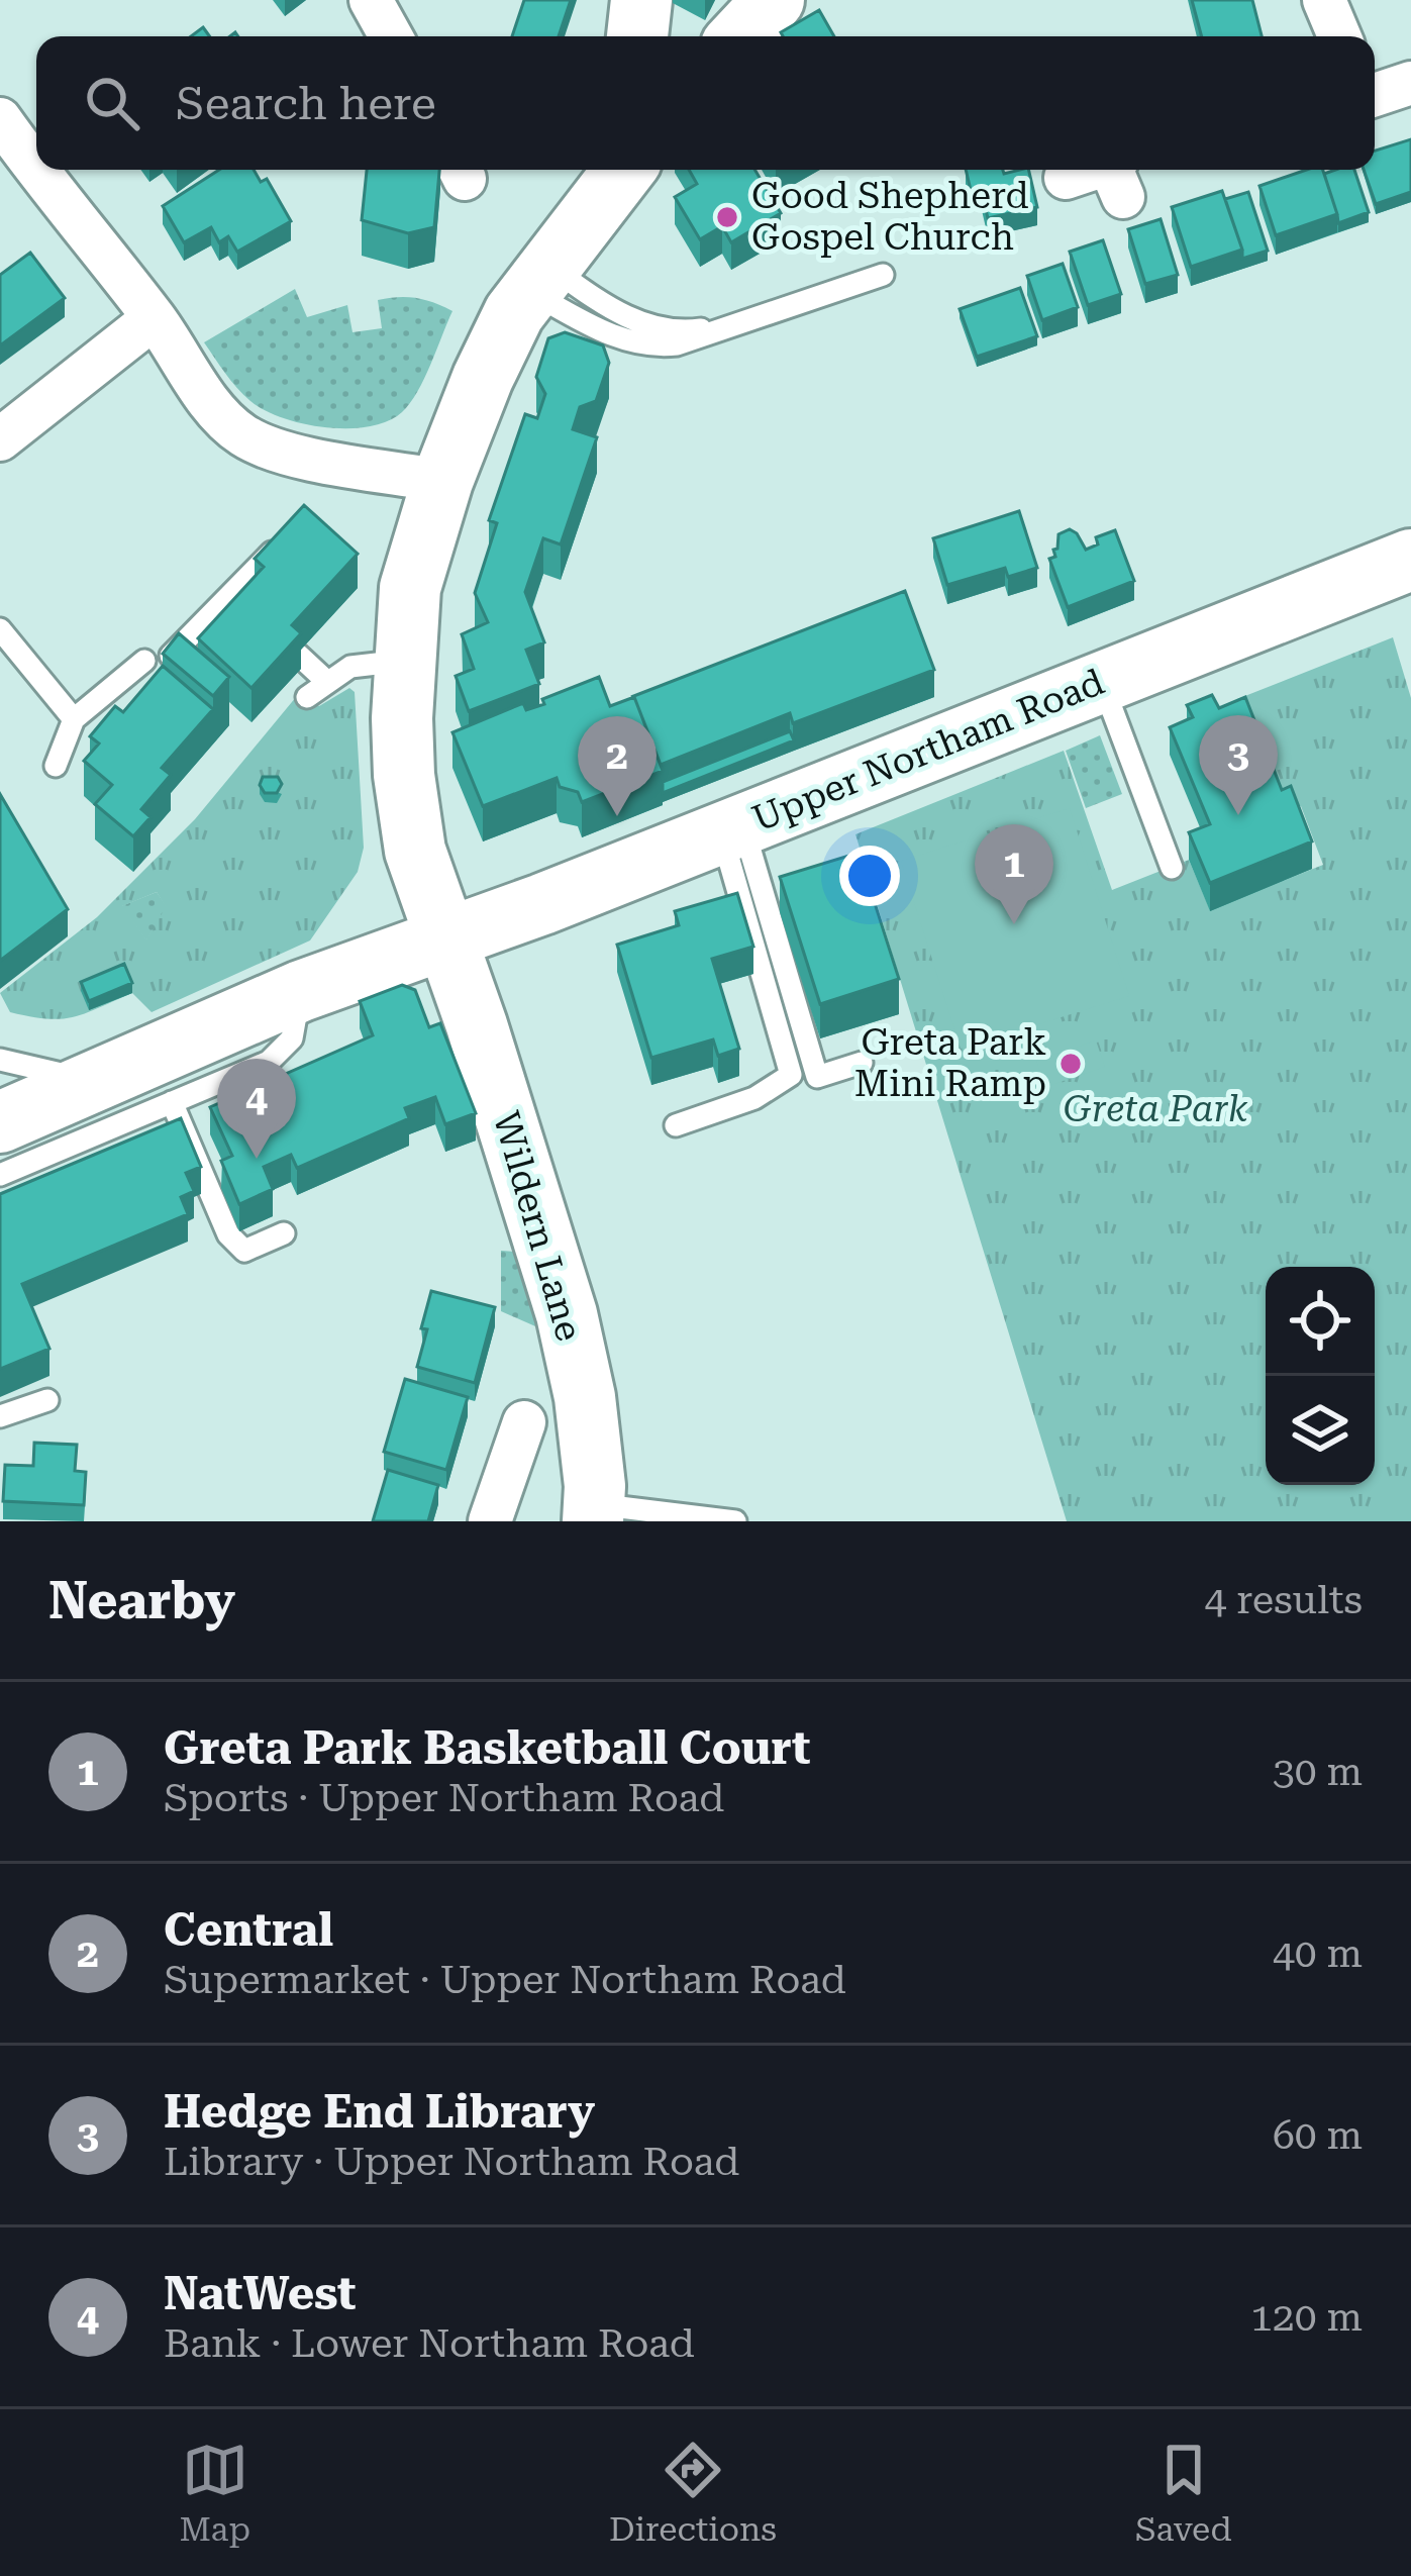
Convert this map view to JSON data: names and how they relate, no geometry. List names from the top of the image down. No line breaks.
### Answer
{"streets":{"main road":["Upper Northam Road","Wildern Lane"]},"crossings":[["Upper Northam Road","Wildern Lane"]],"parks":["Greta Park"],"places":["Good Shepherd Gospel Church","Greta Park Mini Ramp"],"page":{"search":"Search here","pins":["3","2","1","4"],"heading":["Nearby","4 results"],"list":[{"mark":"1","name":"Greta Park Basketball Court","note":"Sports · Upper Northam Road","value":"30 m"},{"mark":"2","name":"Central","note":"Supermarket · Upper Northam Road","value":"40 m"},{"mark":"3","name":"Hedge End Library","note":"Library · Upper Northam Road","value":"60 m"},{"mark":"4","name":"NatWest","note":"Bank · Lower Northam Road","value":"120 m"}],"nav":["Map","Directions","Saved"]}}
